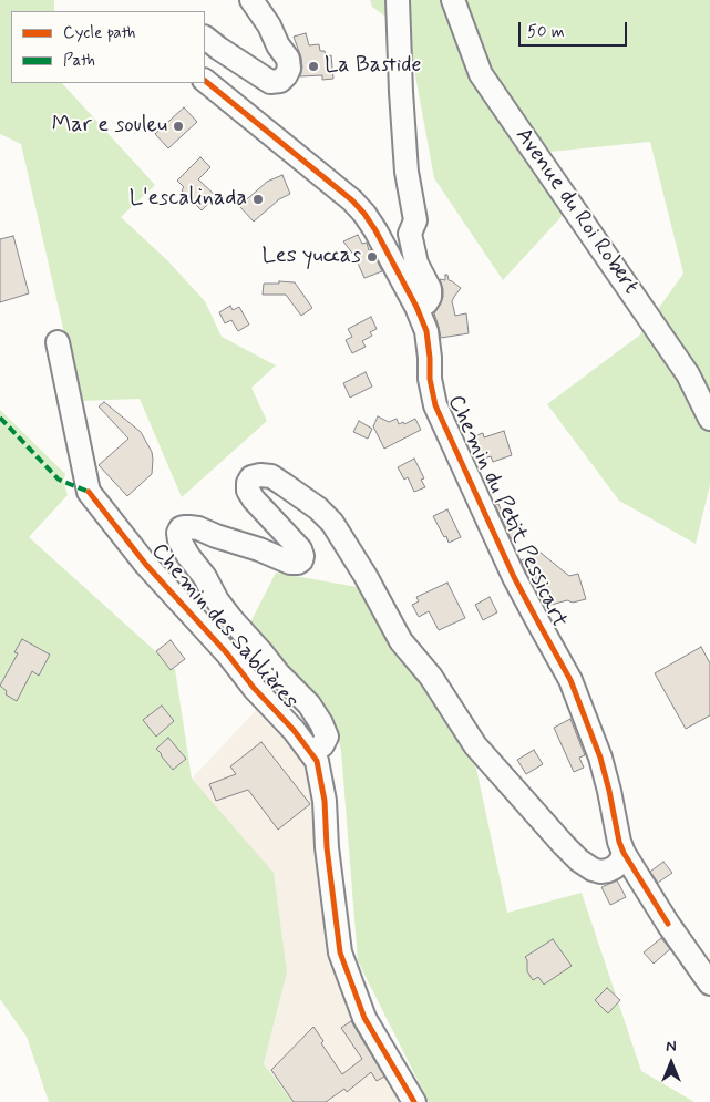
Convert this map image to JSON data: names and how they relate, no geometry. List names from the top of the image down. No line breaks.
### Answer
{"streets":{"street":["Avenue du Roi Robert","Chemin du Petit Pessicart","Chemin des Sablières"]},"places":["La Bastide","Mar e souleu","L'escalinada","Les yuccas"],"legend":["Cycle path","Path"],"scale_bar":"50 m","north":"top"}
